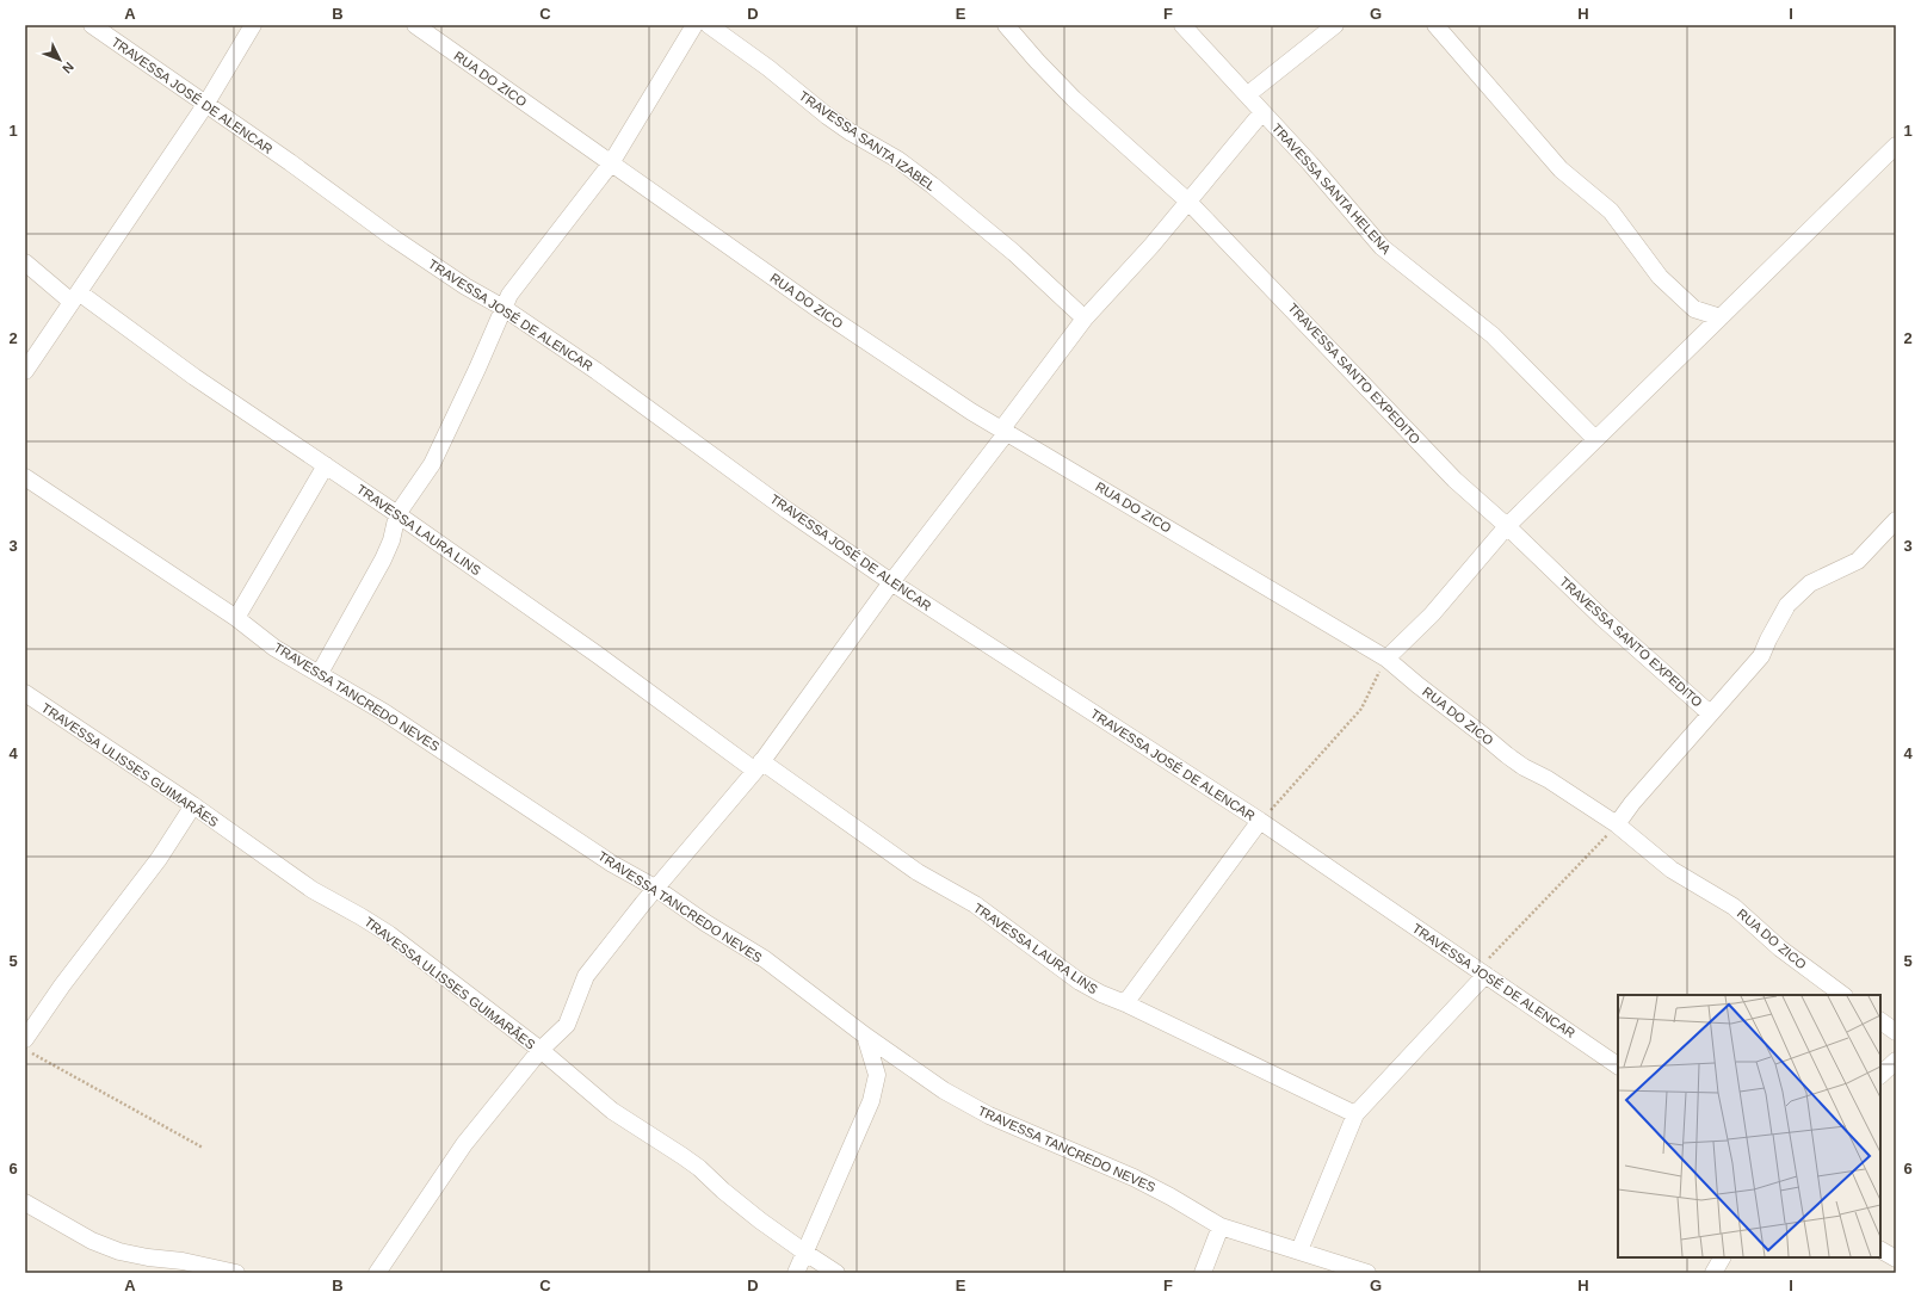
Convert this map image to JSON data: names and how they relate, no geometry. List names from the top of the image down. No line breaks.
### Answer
{"streets":{"street":["RUA DO ZICO","TRAVESSA JOSÉ DE ALENCAR","TRAVESSA SANTA IZABEL","TRAVESSA SANTA HELENA","TRAVESSA SANTO EXPEDITO","TRAVESSA LAURA LINS","TRAVESSA TANCREDO NEVES","TRAVESSA ULISSES GUIMARÃES"]},"north":"bottom right","grid":{"columns":["A","B","C","D","E","F","G","H","I"],"rows":["1","2","3","4","5","6"]}}
